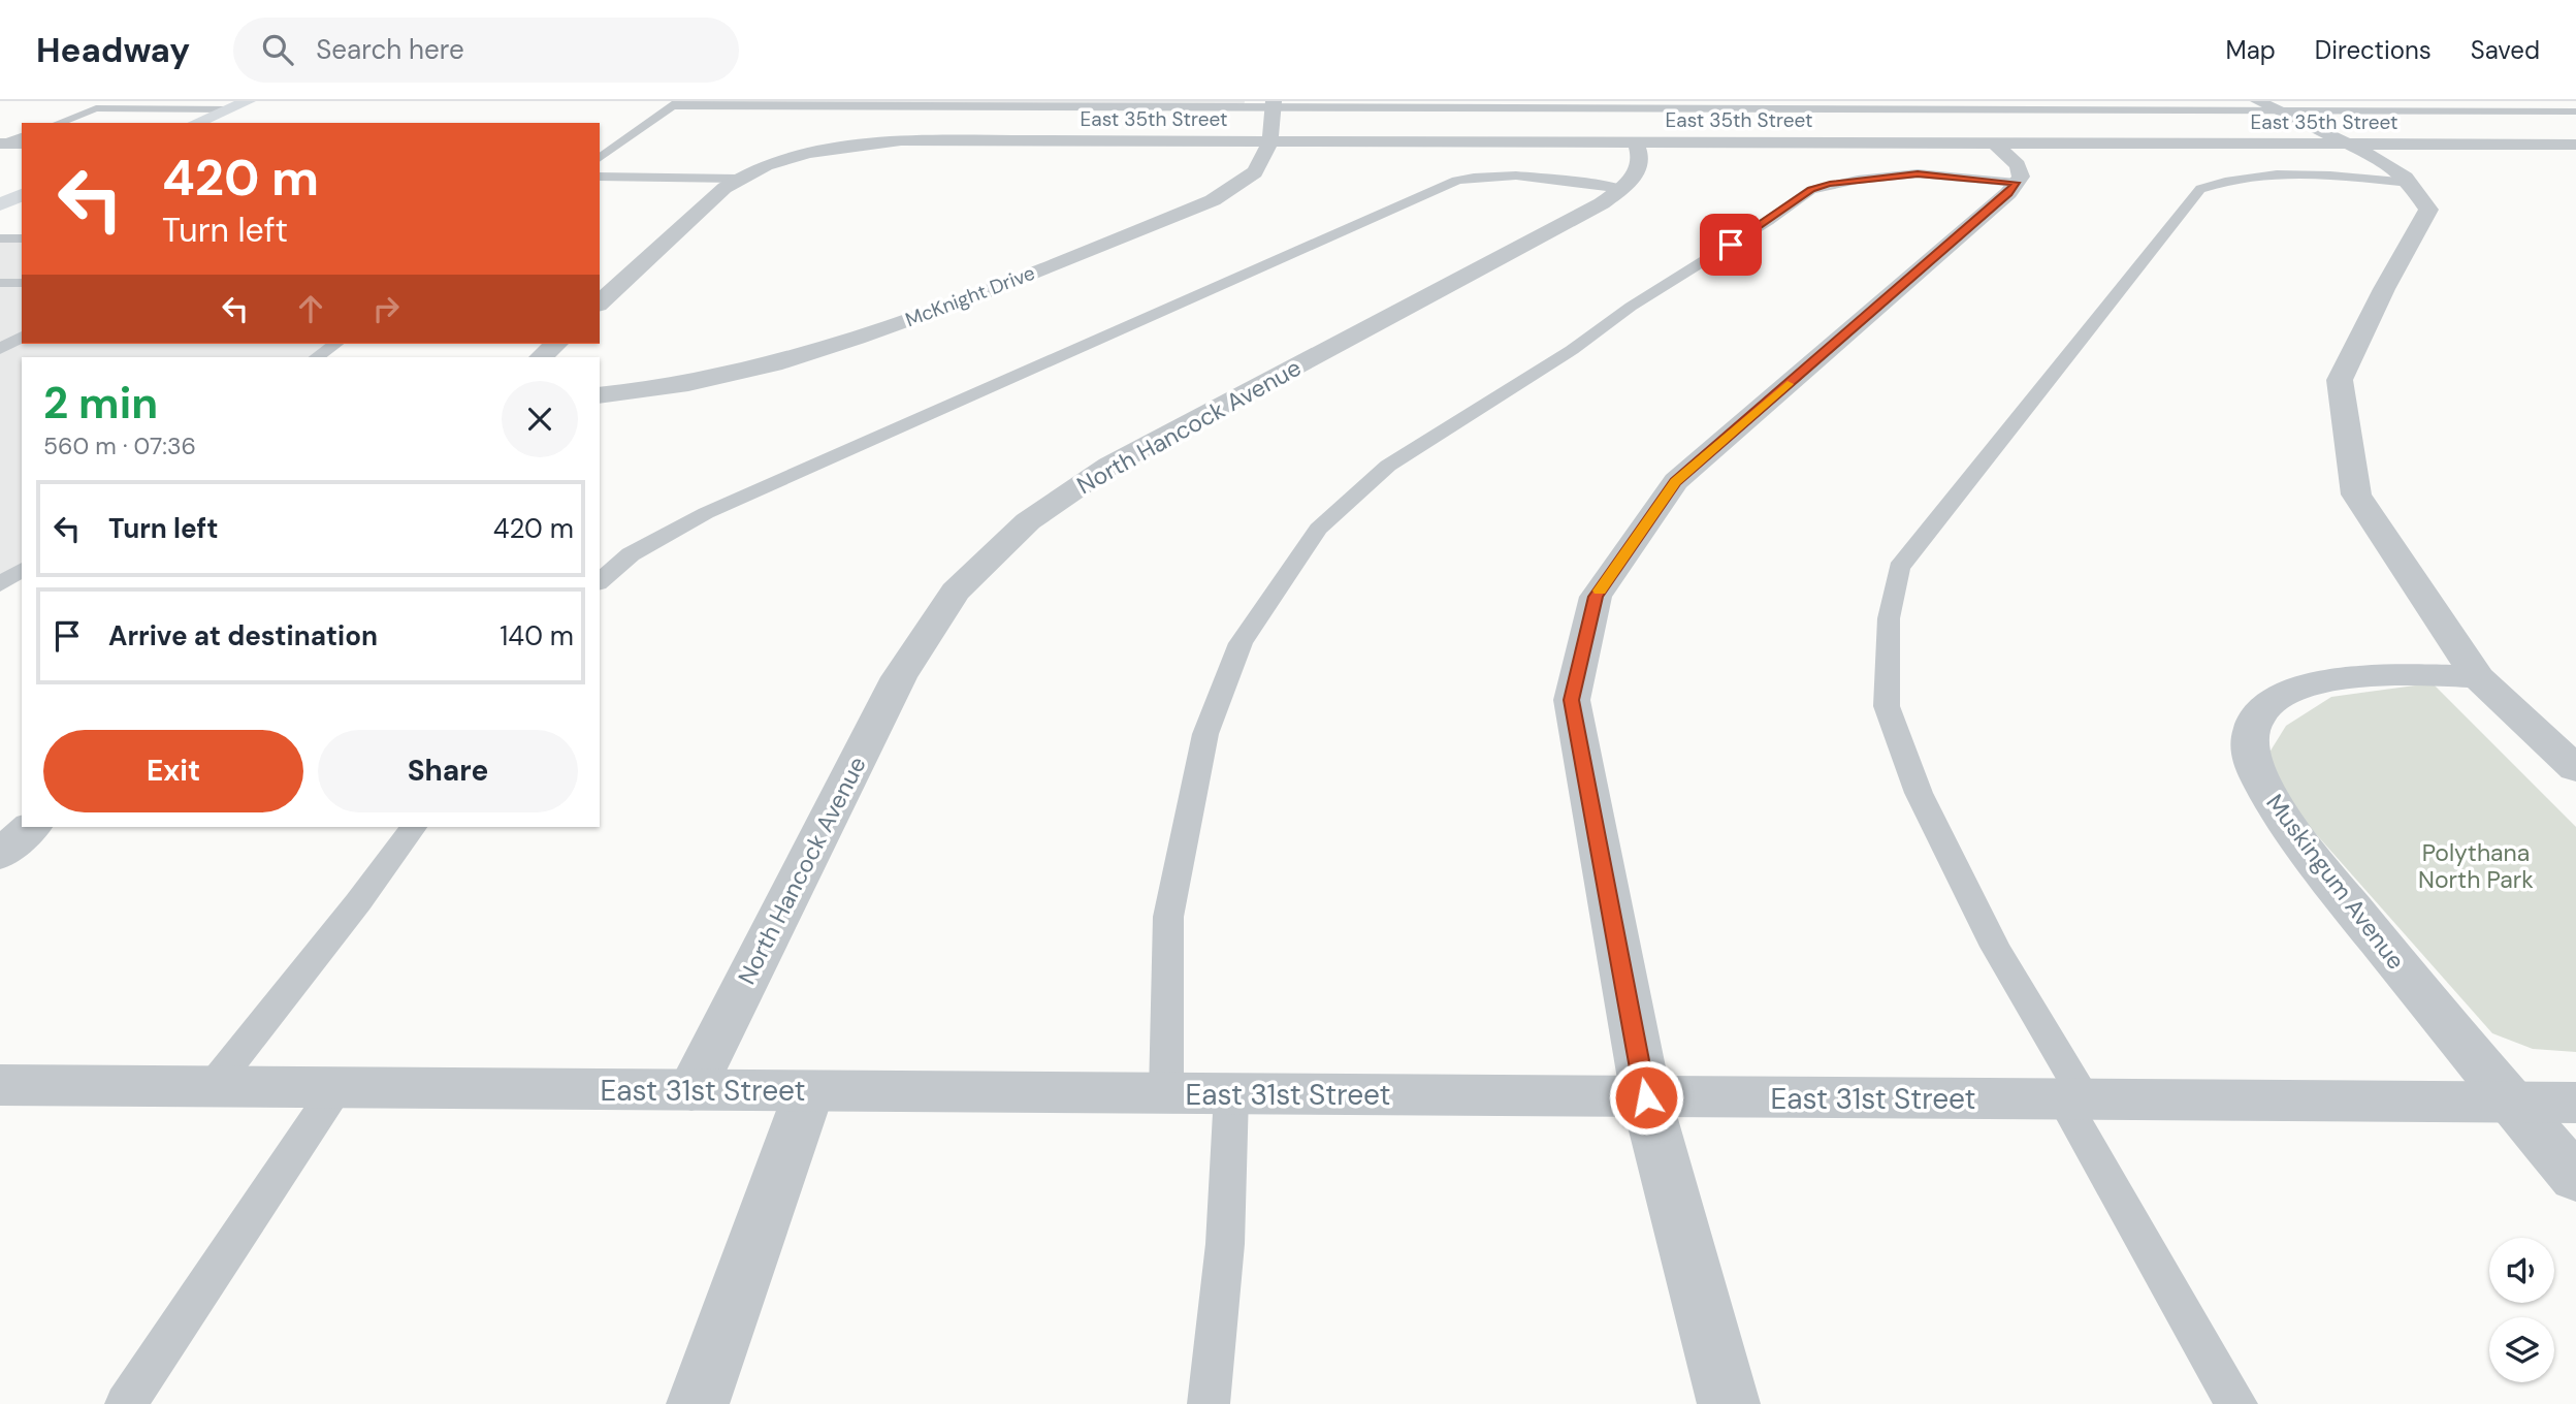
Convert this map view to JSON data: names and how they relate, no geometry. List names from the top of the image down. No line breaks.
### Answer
{"streets":{"street":["East 35th Street","McKnight Drive","North Hancock Avenue","Muskingum Avenue","East 31st Street"]},"crossings":[["East 35th Street","McKnight Drive"],["North Hancock Avenue","East 31st Street"],["Muskingum Avenue","East 31st Street"]],"parks":["Polythana North Park"],"page":{"header":"Headway","search":"Search here","nav":["Map","Directions","Saved"],"turn":["420 m","Turn left"],"heading":["2 min","560 m · 07:36"],"list":[{"name":"Turn left","value":"420 m"},{"name":"Arrive at destination","value":"140 m"}],"buttons":["Exit","Share"]}}
